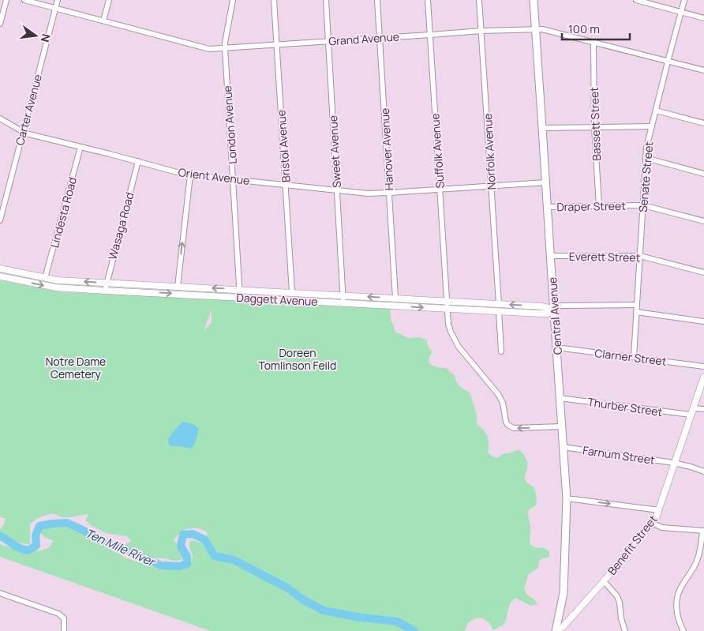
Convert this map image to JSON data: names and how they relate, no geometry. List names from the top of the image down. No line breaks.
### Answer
{"streets":{"main road":["Central Avenue"],"street":["Grand Avenue","Carter Avenue","Bassett Street","London Avenue","Bristol Avenue","Hanover Avenue","Suffolk Avenue","Sweet Avenue","Norfolk Avenue","Orient Avenue","Senate Street","Draper Street","Lindesta Road","Wasaga Road","Everett Street","Daggett Avenue","Clarner Street","Thurber Street","Farnum Street","Benefit Street"]},"crossings":[["Grand Avenue","Carter Avenue"],["Grand Avenue","Bassett Street"],["Grand Avenue","London Avenue"],["Grand Avenue","Bristol Avenue"],["Grand Avenue","Hanover Avenue"],["Grand Avenue","Suffolk Avenue"],["Grand Avenue","Sweet Avenue"],["Grand Avenue","Norfolk Avenue"],["Grand Avenue","Senate Street"],["Grand Avenue","Central Avenue"],["Carter Avenue","Orient Avenue"],["Bassett Street","Draper Street"],["London Avenue","Orient Avenue"],["London Avenue","Daggett Avenue"],["Bristol Avenue","Orient Avenue"],["Bristol Avenue","Daggett Avenue"],["Hanover Avenue","Orient Avenue"],["Hanover Avenue","Daggett Avenue"],["Suffolk Avenue","Orient Avenue"],["Suffolk Avenue","Daggett Avenue"],["Suffolk Avenue","Central Avenue"],["Sweet Avenue","Orient Avenue"],["Sweet Avenue","Daggett Avenue"],["Norfolk Avenue","Orient Avenue"],["Norfolk Avenue","Daggett Avenue"],["Orient Avenue","Lindesta Road"],["Orient Avenue","Wasaga Road"],["Orient Avenue","Central Avenue"],["Senate Street","Draper Street"],["Senate Street","Everett Street"],["Senate Street","Daggett Avenue"],["Senate Street","Clarner Street"],["Draper Street","Central Avenue"],["Lindesta Road","Daggett Avenue"],["Wasaga Road","Daggett Avenue"],["Everett Street","Central Avenue"],["Daggett Avenue","Central Avenue"],["Central Avenue","Clarner Street"],["Central Avenue","Thurber Street"],["Central Avenue","Farnum Street"],["Central Avenue","Benefit Street"],["Thurber Street","Benefit Street"],["Farnum Street","Benefit Street"]],"water":["Ten Mile River"],"parks":["Doreen Tomlinson Feild","Notre Dame Cemetery"],"scale_bar":"100 m","north":"right"}
